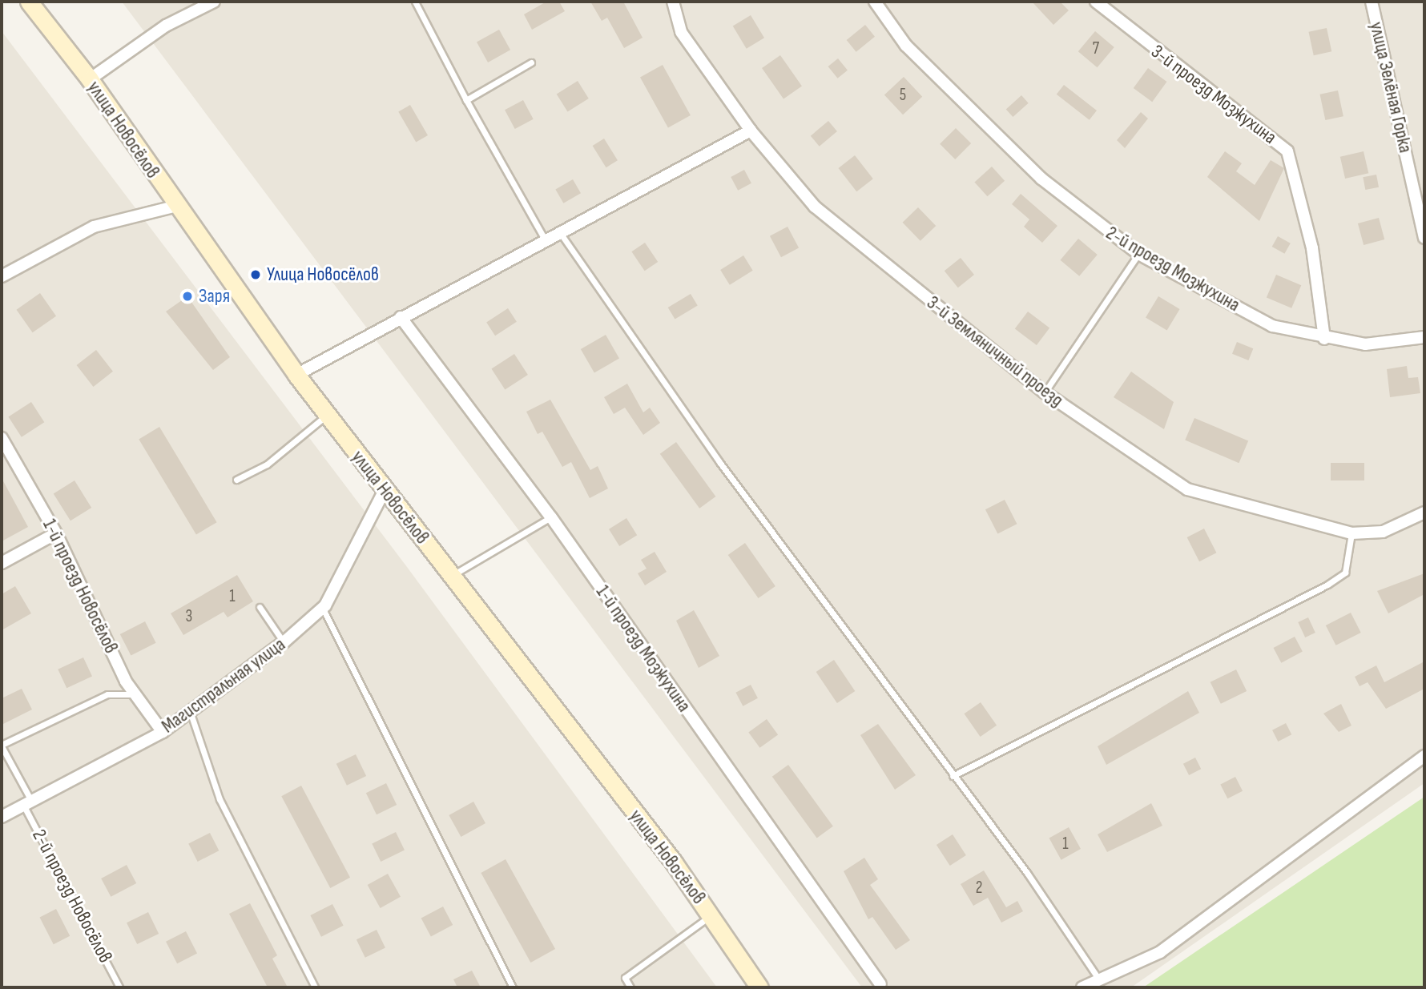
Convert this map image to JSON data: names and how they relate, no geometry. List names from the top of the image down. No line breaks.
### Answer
{"streets":{"street":["улица Зелёная Горка","3-й проезд Мозжухина","улица Новосёлов","2-й проезд Мозжухина","3-й Земляничный проезд","1-й проезд Новосёлов","1-й проезд Мозжухина","Магистральная улица"],"lane":["2-й проезд Новосёлов"]},"crossings":[["3-й проезд Мозжухина","2-й проезд Мозжухина"],["улица Новосёлов","Магистральная улица"],["1-й проезд Новосёлов","Магистральная улица"],["Магистральная улица","2-й проезд Новосёлов"]],"places":["Улица Новосёлов","Заря"],"house_numbers":["7","5","1","3","1","2"]}
